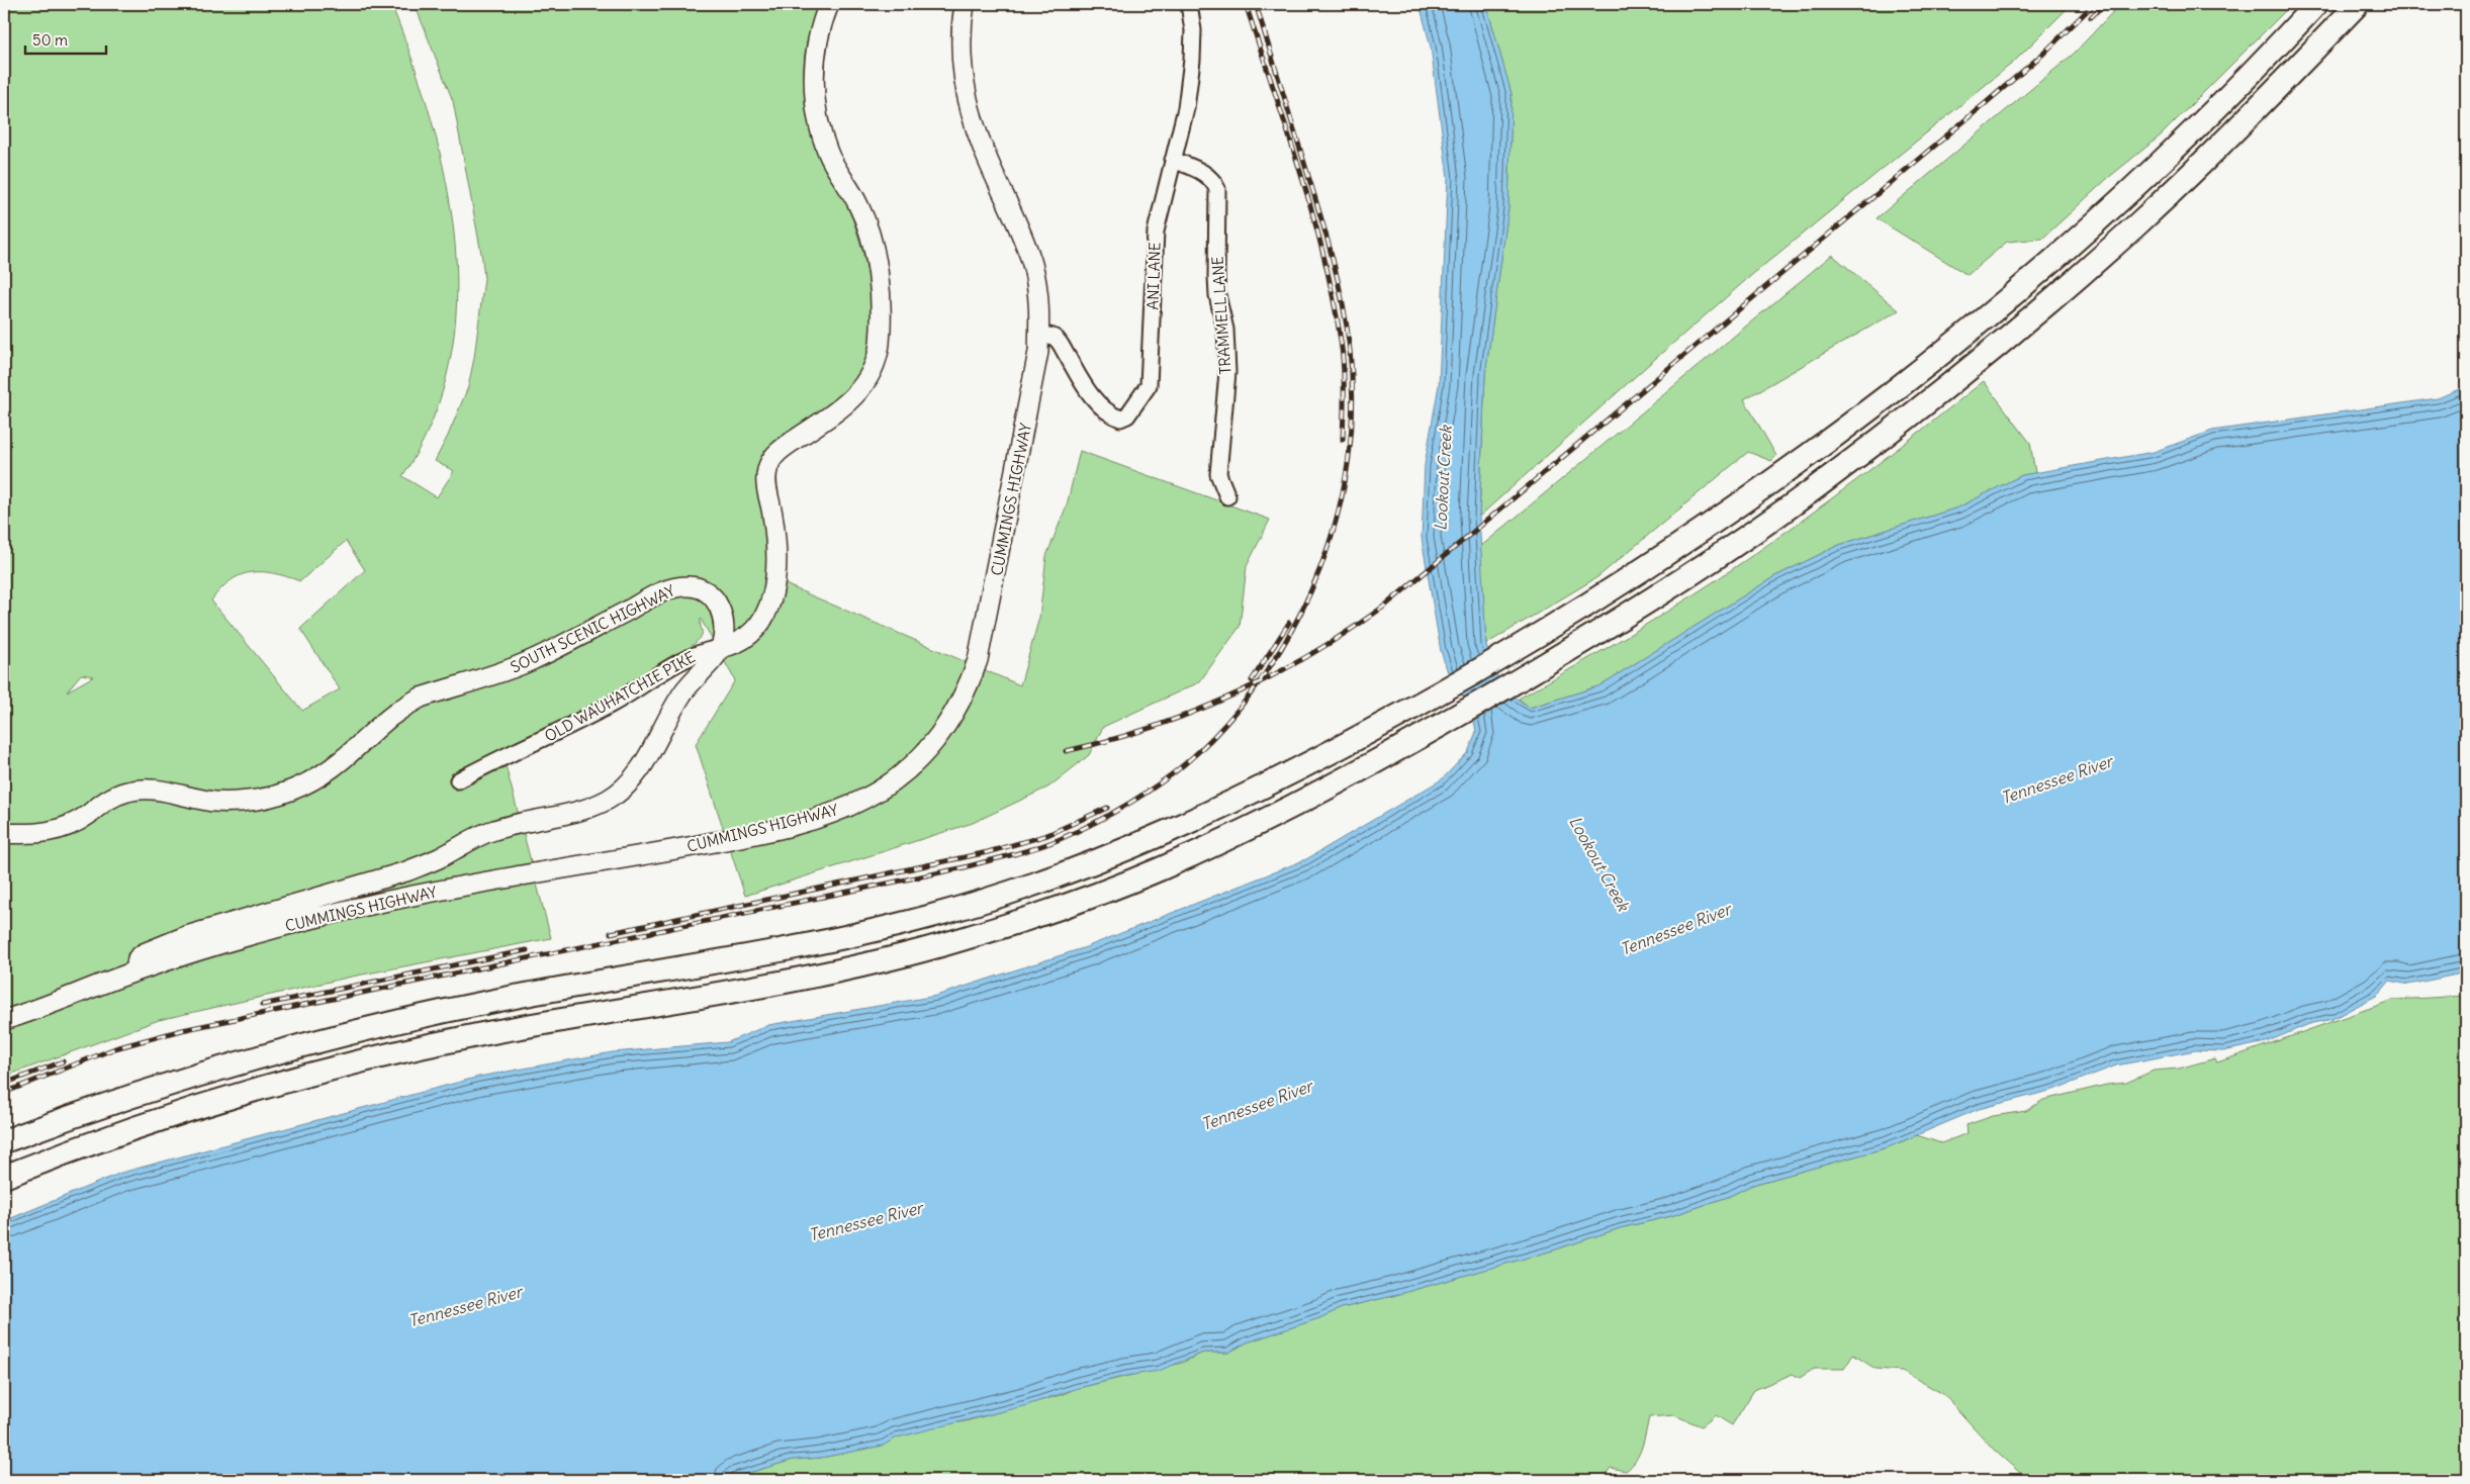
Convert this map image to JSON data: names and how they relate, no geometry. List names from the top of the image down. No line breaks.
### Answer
{"streets":{"main road":["CUMMINGS HIGHWAY","SOUTH SCENIC HIGHWAY","OLD WAUHATCHIE PIKE"],"street":["ANI LANE","TRAMMELL LANE"]},"crossings":[["ANI LANE","TRAMMELL LANE"],["ANI LANE","CUMMINGS HIGHWAY"],["SOUTH SCENIC HIGHWAY","OLD WAUHATCHIE PIKE"]],"water":["Lookout Creek","Tennessee River"],"scale_bar":"50 m"}
